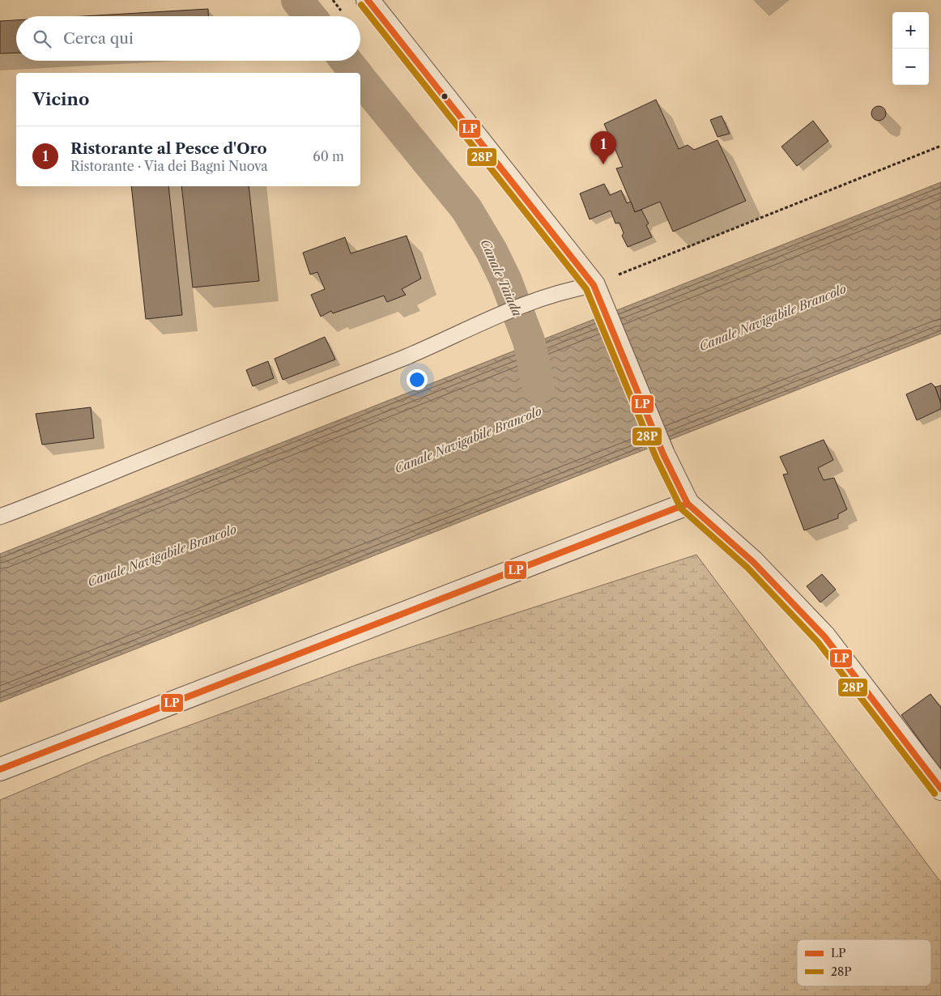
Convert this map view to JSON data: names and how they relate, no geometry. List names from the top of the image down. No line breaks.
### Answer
{"water":["Canale Taiada","Canale Navigabile Brancolo"],"lines":["transit line LP","transit line 28P"],"legend":["LP","28P"],"page":{"map_buttons":["+","−"],"search":"Cerca qui","heading":"Vicino","list":[{"mark":"1","name":"Ristorante al Pesce d'Oro","note":"Ristorante · Via dei Bagni Nuova","value":"60 m"}],"pins":"1"}}
